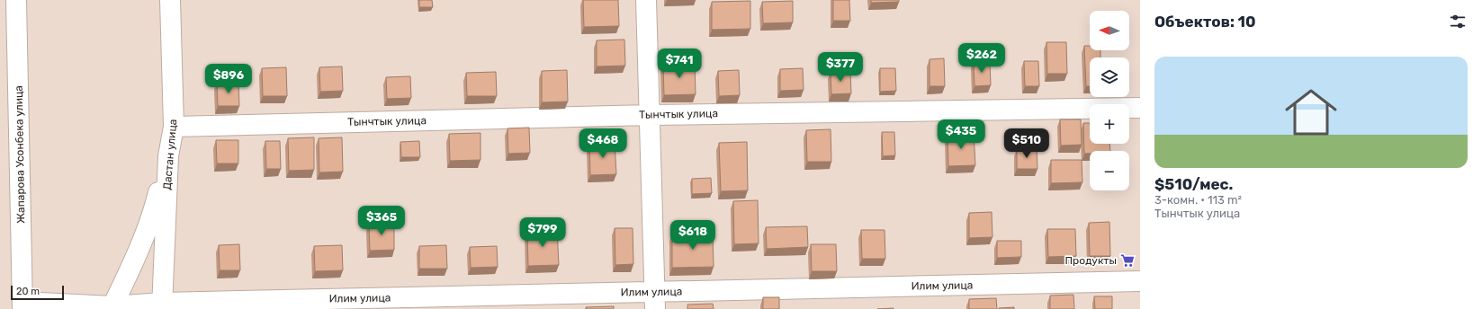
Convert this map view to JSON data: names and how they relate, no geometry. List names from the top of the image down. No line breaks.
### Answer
{"streets":{"street":["Тынчтык улица","Жапарова Усонбека улица","Дастан улица","Илим улица"]},"crossings":[["Тынчтык улица","Дастан улица"],["Жапарова Усонбека улица","Илим улица"],["Дастан улица","Илим улица"]],"places":{"supermarket":["Продукты"]},"scale_bar":"20 m","north":"left","page":{"heading":"Объектов: 10","map_buttons":["+","−"],"price":["$262","$741","$377","$896","$435","$468","$510","$365","$799","$618"],"list":[{"name":"$510/мес.","note":"3-комн. · 113 m² · Тынчтык улица"}],"scale":"20 m"}}
